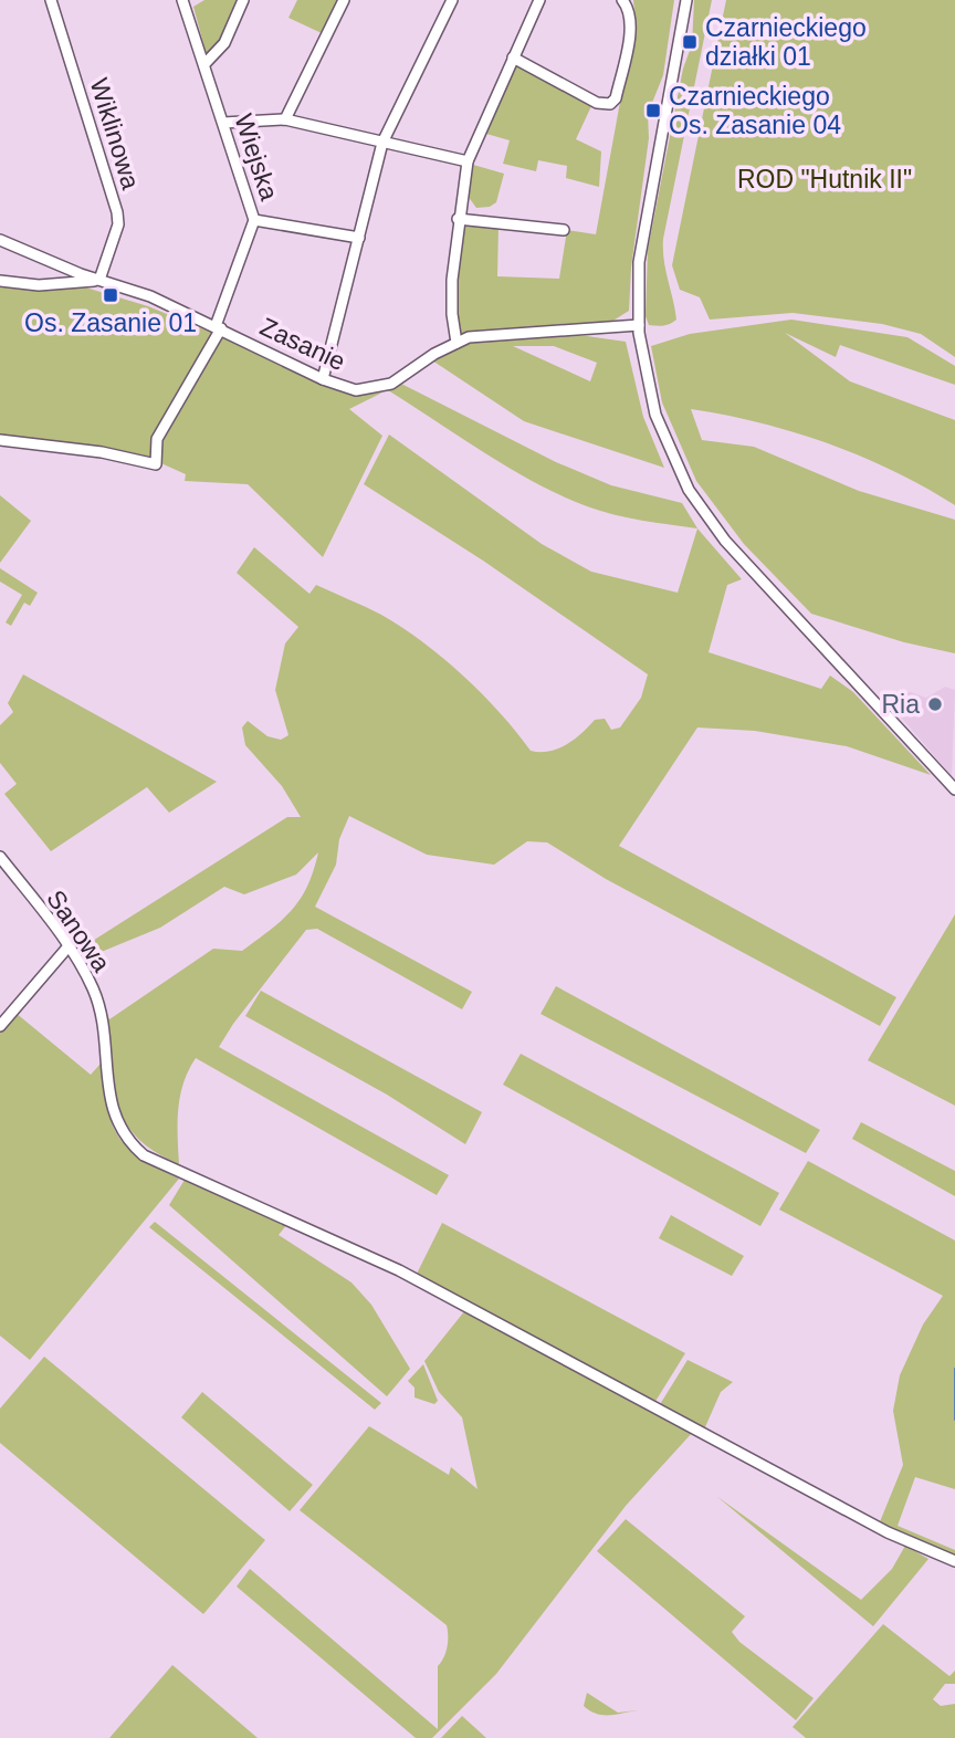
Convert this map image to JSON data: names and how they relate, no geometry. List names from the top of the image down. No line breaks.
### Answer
{"streets":{"street":["Wiklinowa","Wiejska","Zasanie","Sanowa"]},"crossings":[["Wiklinowa","Zasanie"],["Wiejska","Zasanie"]],"parks":["ROD \"Hutnik II\""],"places":{"transit":["Czarnieckiego działki 01","Czarnieckiego Os. Zasanie 04","Os. Zasanie 01"],"other":["Ria"]}}
